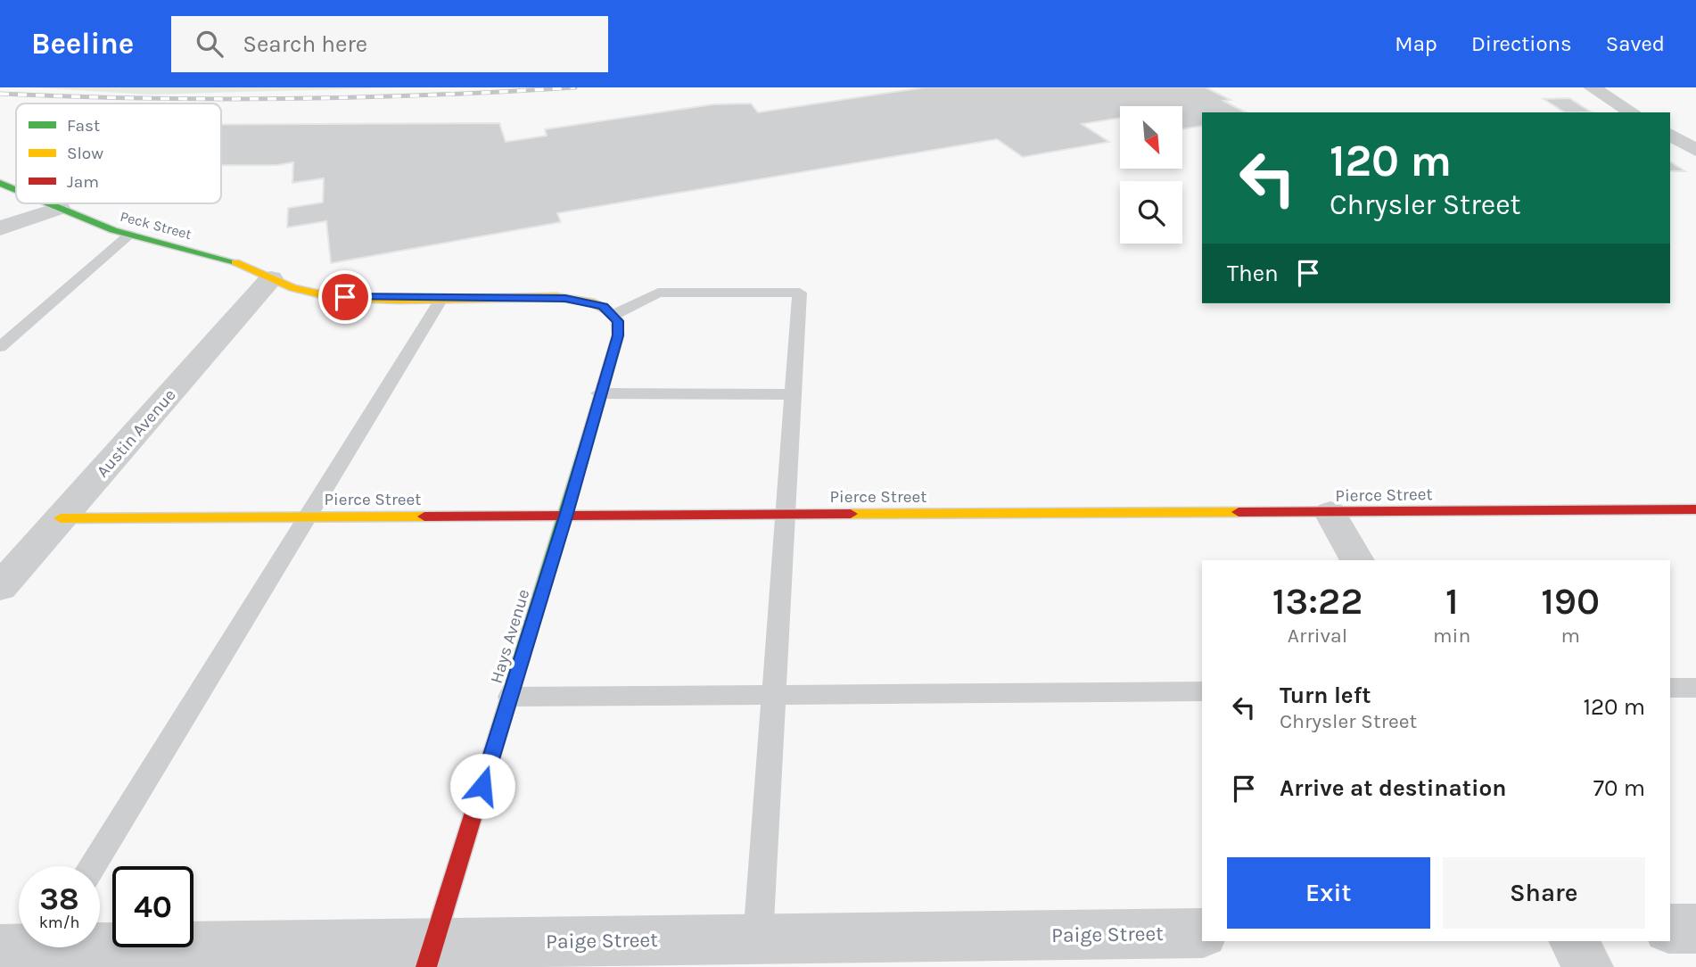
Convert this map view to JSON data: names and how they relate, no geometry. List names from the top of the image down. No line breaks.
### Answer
{"streets":{"street":["Peck Street","Austin Avenue","Pierce Street","Hays Avenue","Paige Street"]},"crossings":[["Peck Street","Austin Avenue"],["Peck Street","Hays Avenue"],["Austin Avenue","Pierce Street"],["Pierce Street","Hays Avenue"],["Hays Avenue","Paige Street"]],"legend":["Fast","Slow","Jam"],"north":"bottom right","page":{"header":"Beeline","search":"Search here","nav":["Map","Directions","Saved"],"turn":["120 m","Chrysler Street"],"then":"Then","eta":["13:22","Arrival","1","min","190","m"],"list":[{"name":"Turn left","note":"Chrysler Street","value":"120 m"},{"name":"Arrive at destination","value":"70 m"}],"buttons":["Exit","Share"],"speed":"38 km/h","limit":"40"}}
